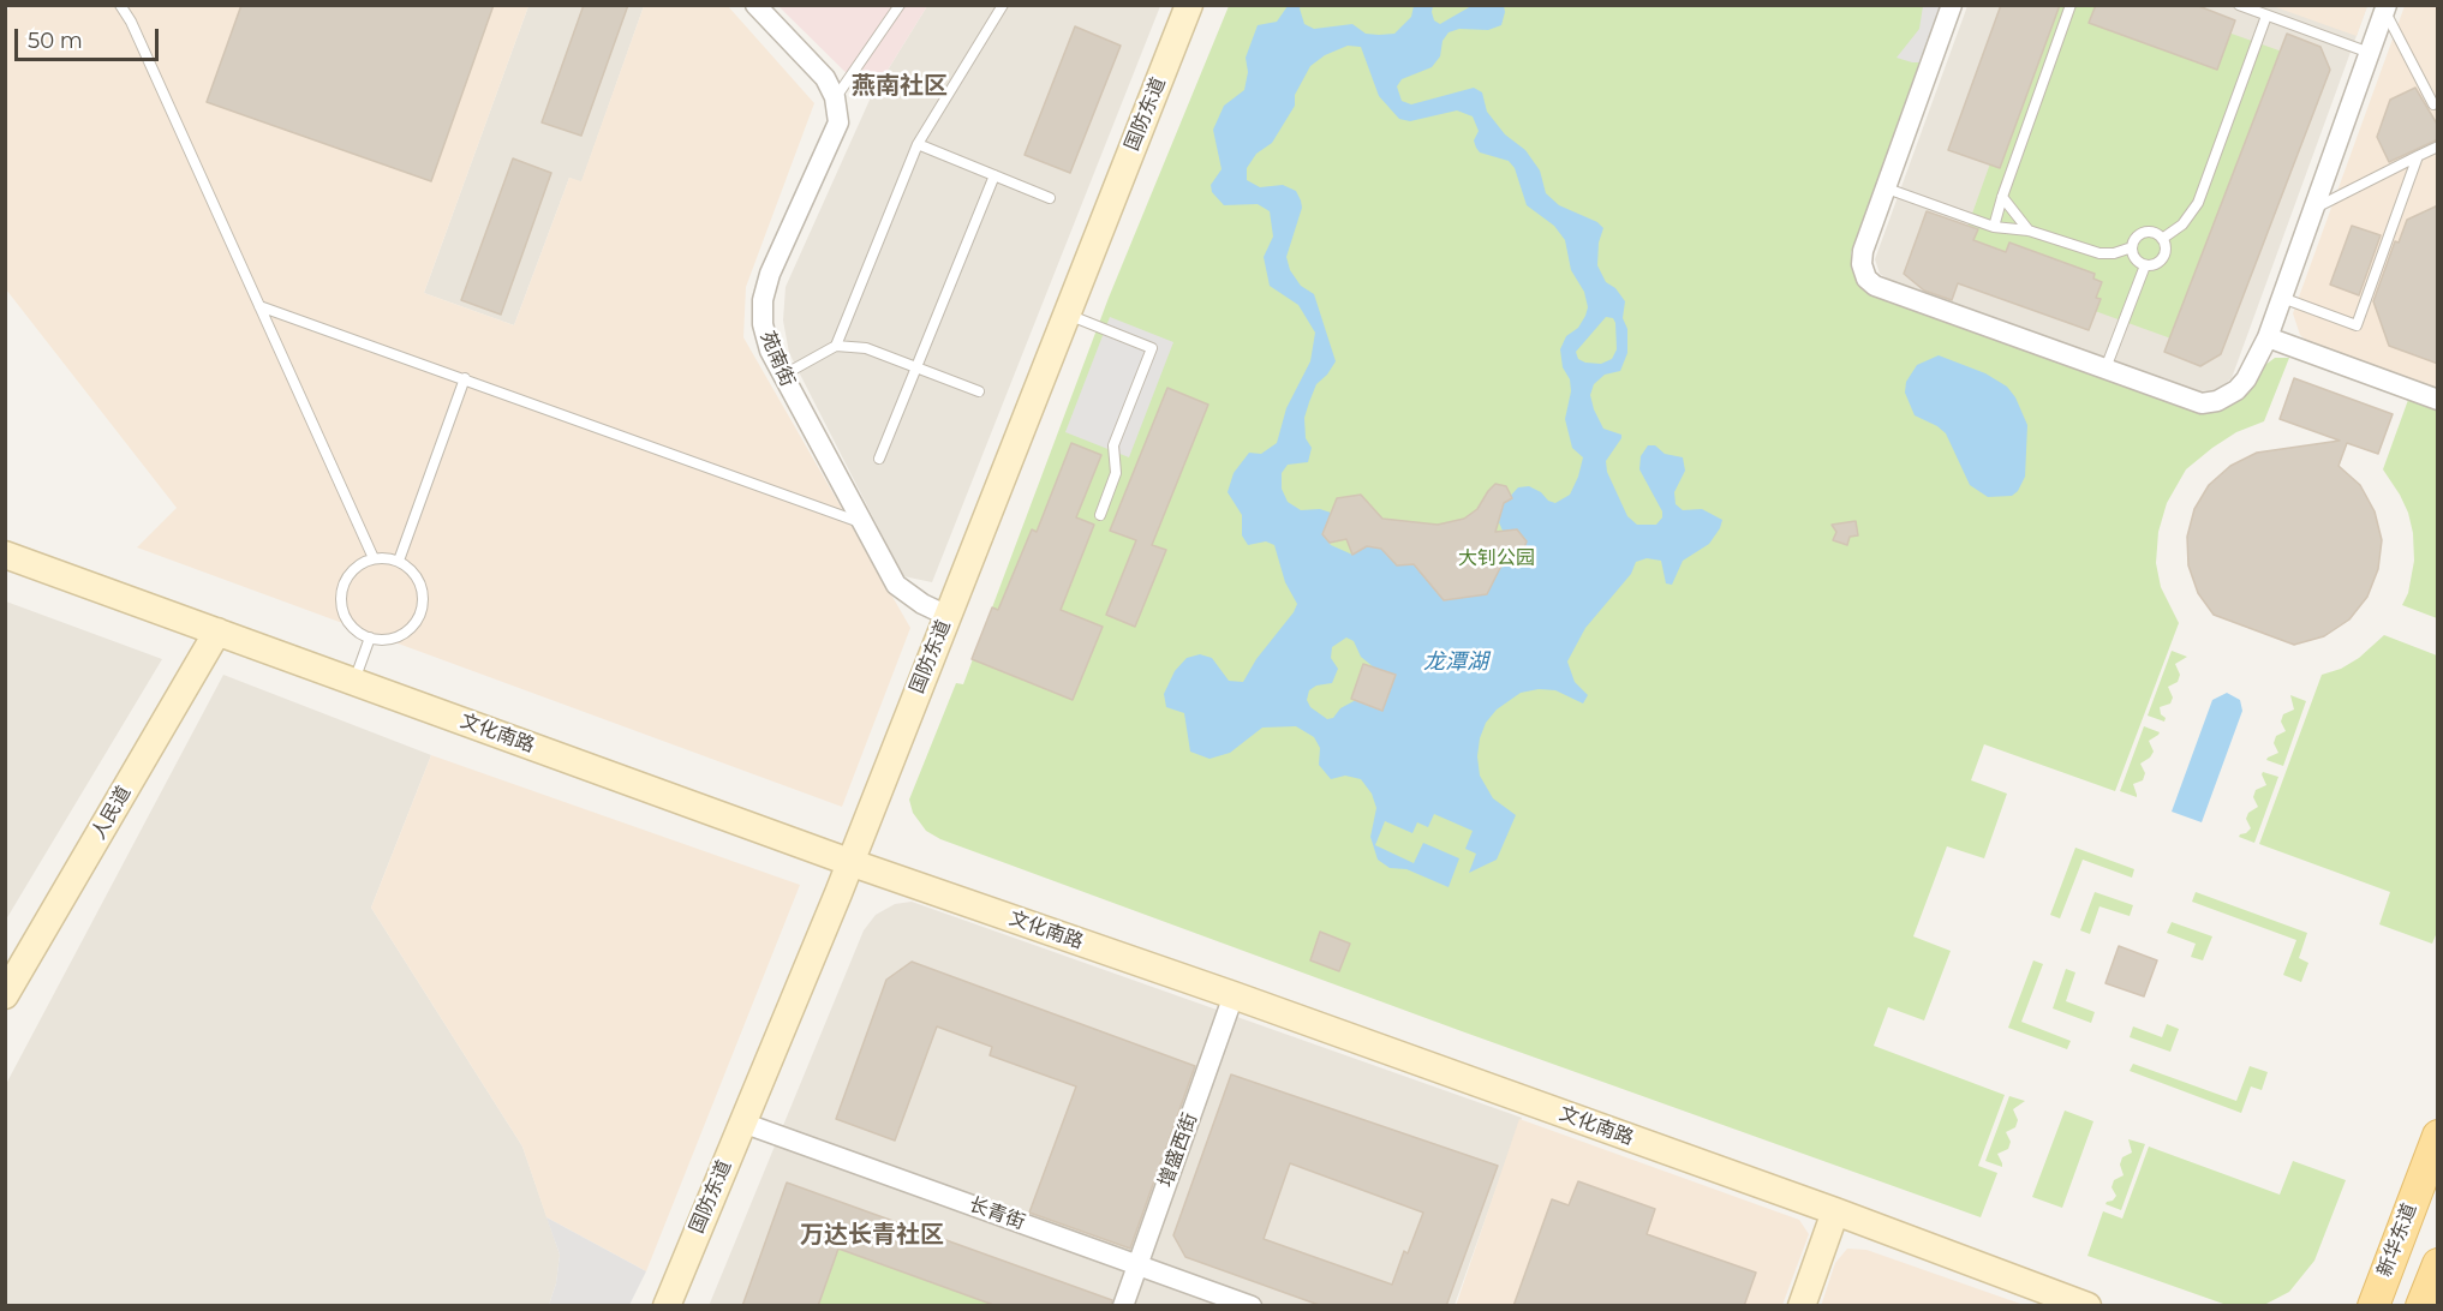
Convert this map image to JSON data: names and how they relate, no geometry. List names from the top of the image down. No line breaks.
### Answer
{"streets":{"main road":["新华东道"],"street":["国防东道","苑南街","文化南路","人民道","增盛西街","长青街"]},"crossings":[["国防东道","苑南街"],["国防东道","文化南路"],["国防东道","长青街"],["文化南路","人民道"],["文化南路","增盛西街"],["增盛西街","长青街"]],"districts":["燕南社区","万达长青社区"],"water":["龙潭湖"],"parks":["大钊公园"],"scale_bar":"50 m"}
